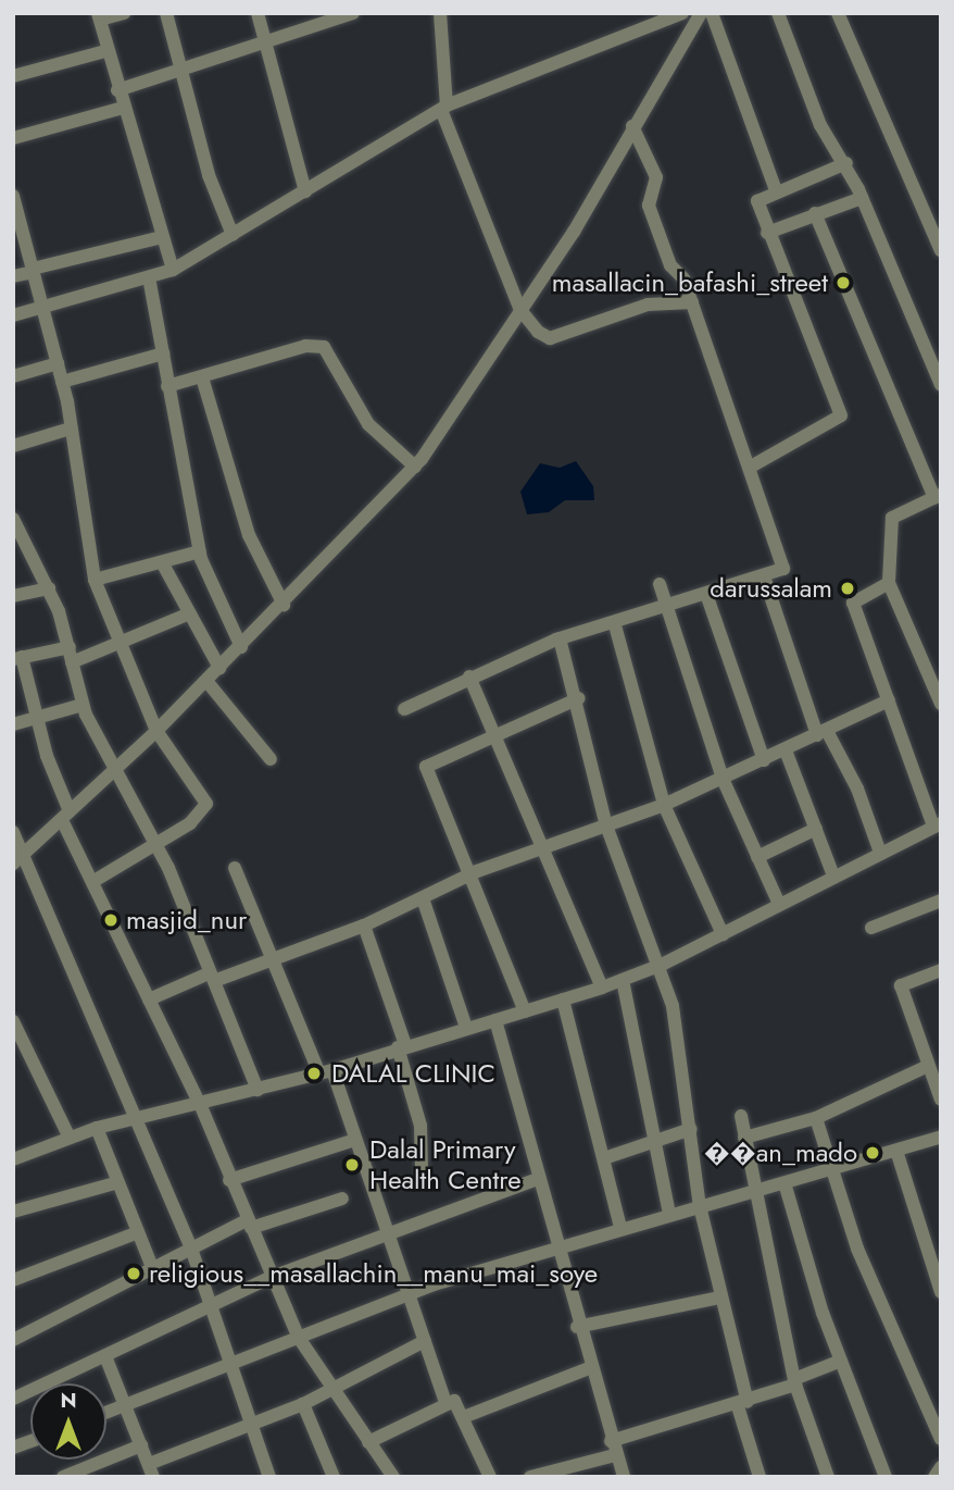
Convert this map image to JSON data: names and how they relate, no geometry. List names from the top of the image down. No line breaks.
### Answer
{"places":["masallacin_bafashi_street","darussalam","masjid_nur","DALAL CLINIC","��an_mado","Dalal Primary Health Centre","religious__masallachin__manu_mai_soye"],"north":"top"}
